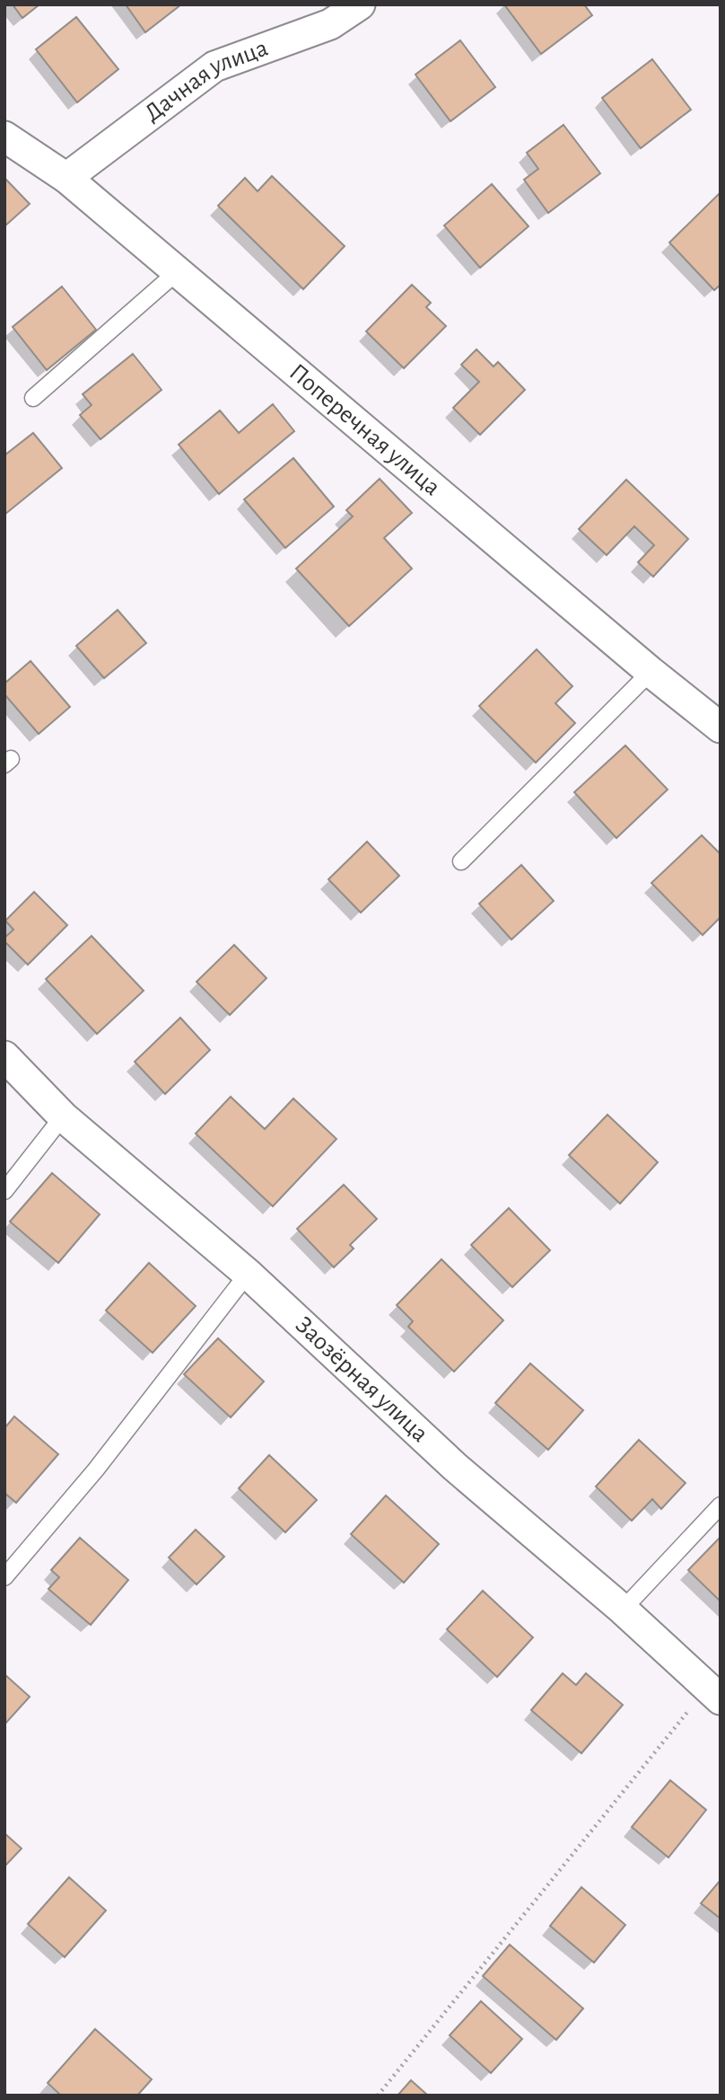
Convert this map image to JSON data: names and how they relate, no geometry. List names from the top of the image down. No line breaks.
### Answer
{"streets":{"street":["Дачная улица","Поперечная улица","Заозёрная улица"]},"crossings":[["Дачная улица","Поперечная улица"]]}
